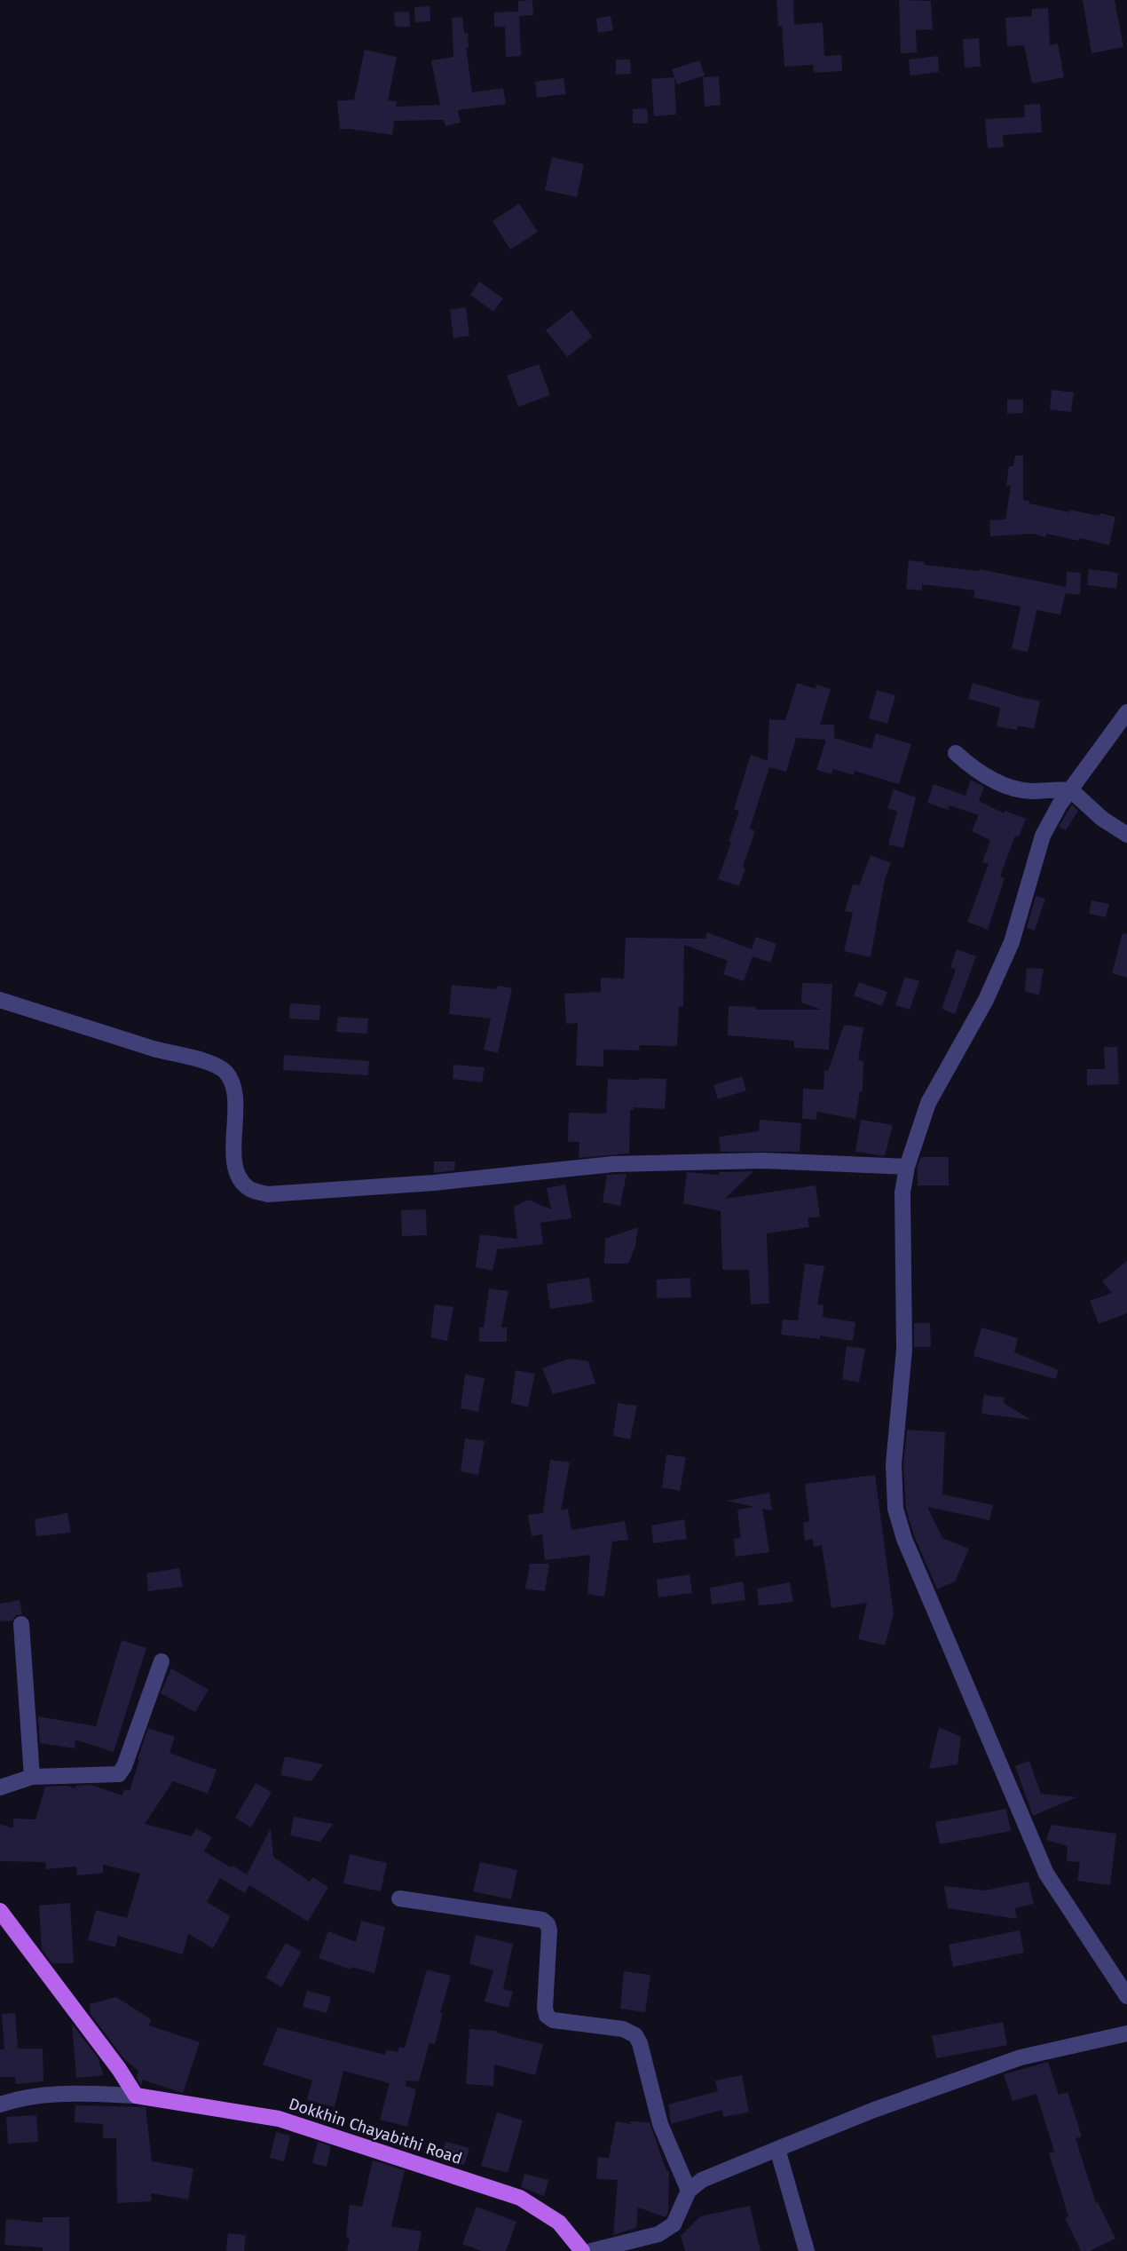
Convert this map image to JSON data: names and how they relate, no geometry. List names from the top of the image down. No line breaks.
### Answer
{"streets":{"main road":["Dokkhin Chayabithi Road"]}}
